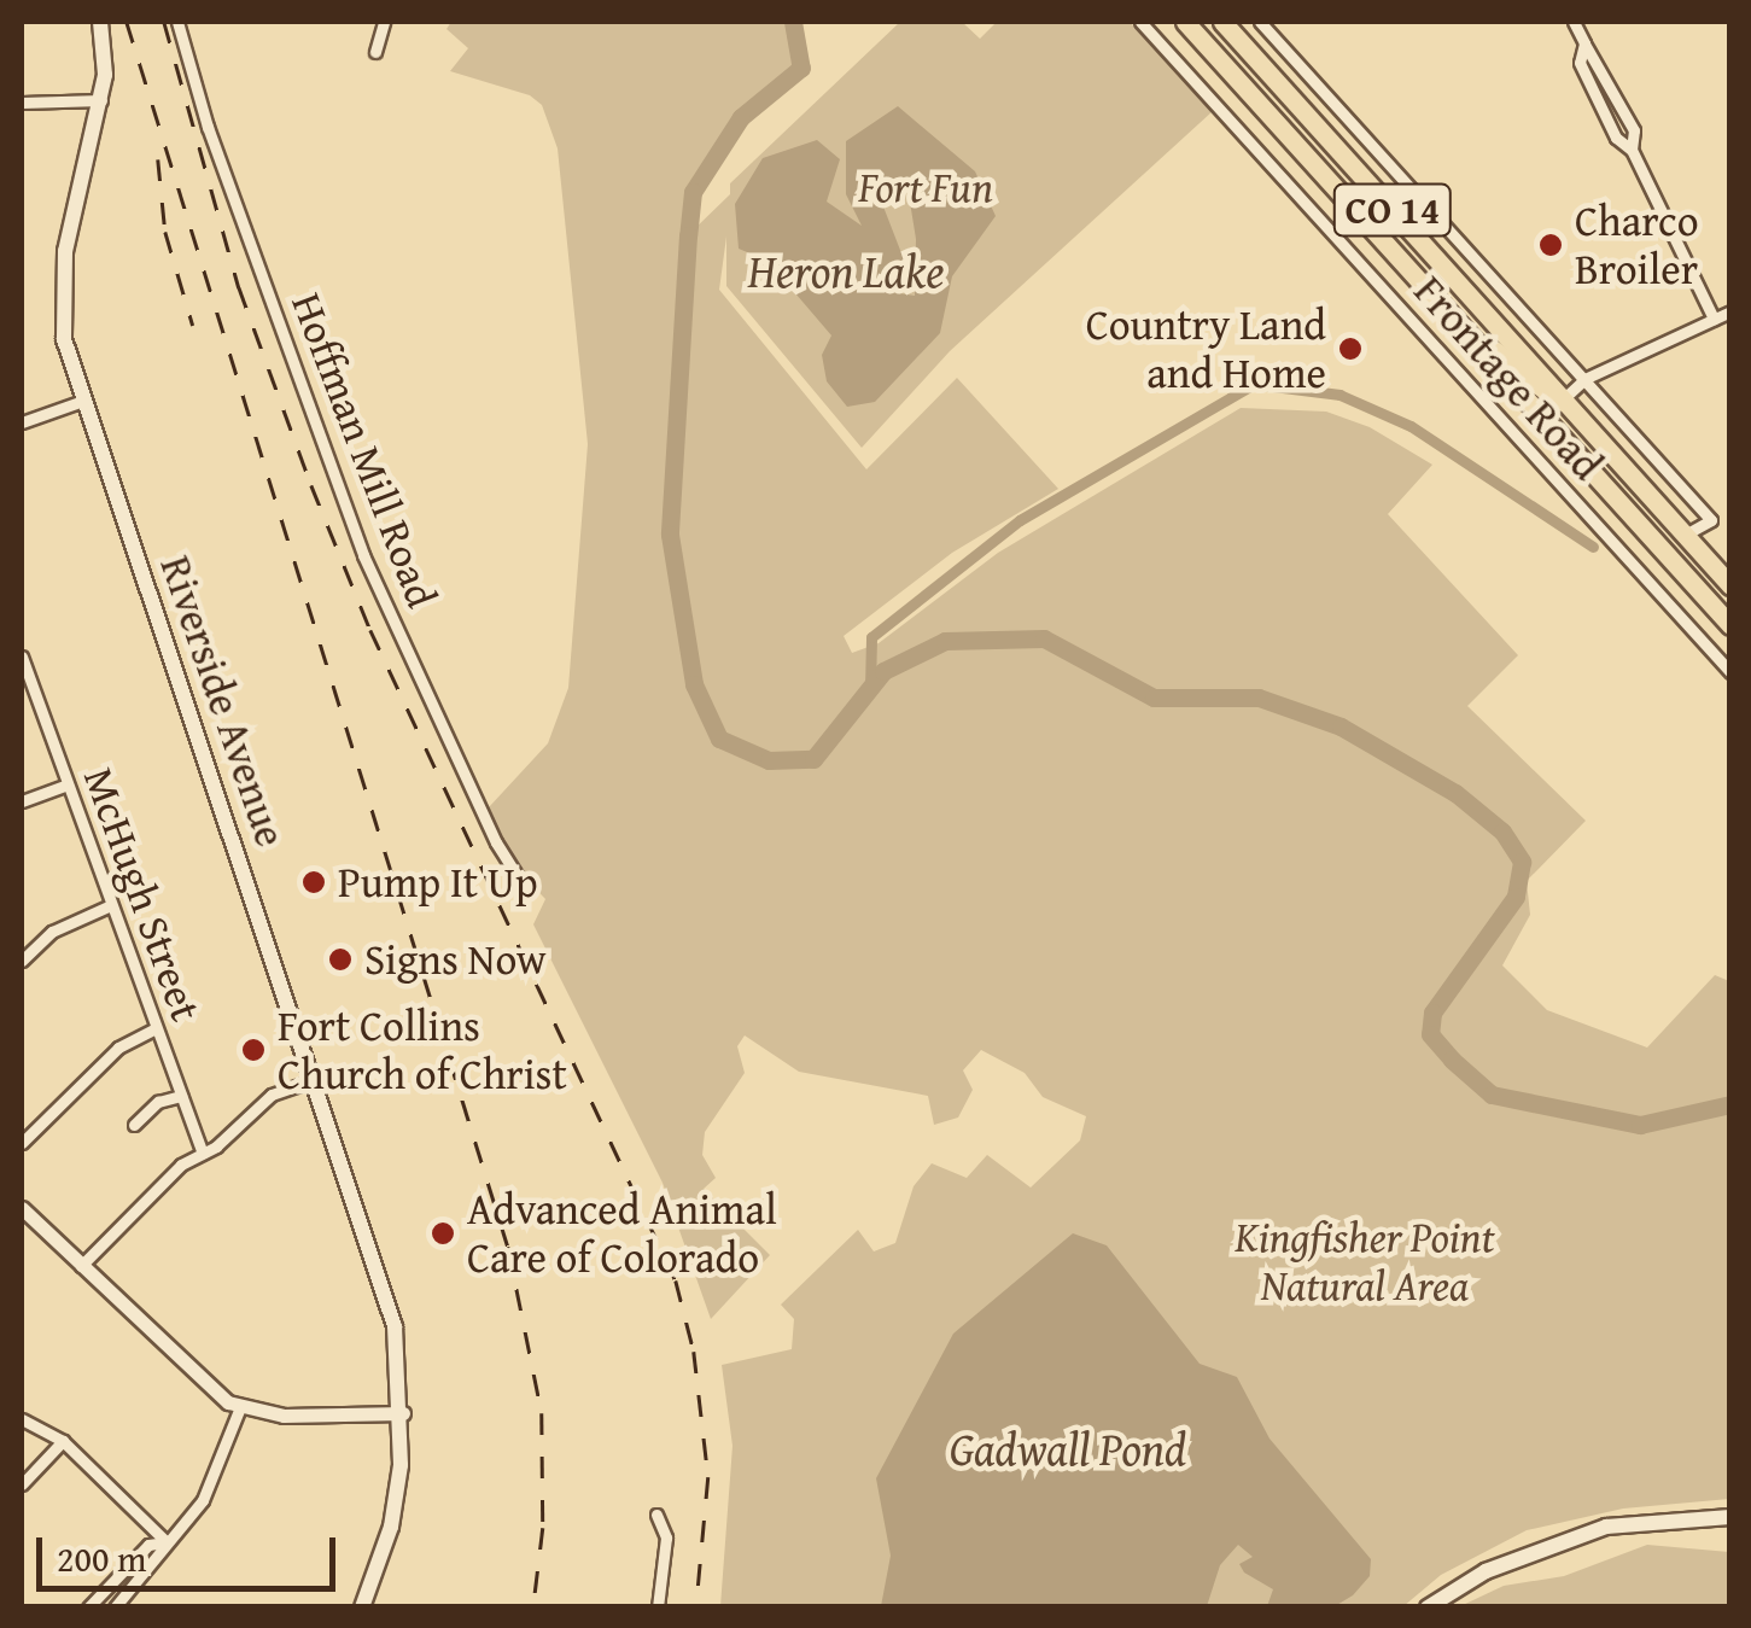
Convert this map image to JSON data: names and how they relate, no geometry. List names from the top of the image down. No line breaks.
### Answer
{"streets":{"highway":["CO 14"],"main road":["Riverside Avenue"],"street":["Frontage Road","Hoffman Mill Road","McHugh Street"]},"crossings":[["CO 14","Frontage Road"]],"water":["Heron Lake","Gadwall Pond"],"parks":["Fort Fun","Kingfisher Point Natural Area"],"places":["Charco Broiler","Country Land and Home","Pump It Up","Signs Now","Fort Collins Church of Christ","Advanced Animal Care of Colorado"],"scale_bar":"200 m"}
